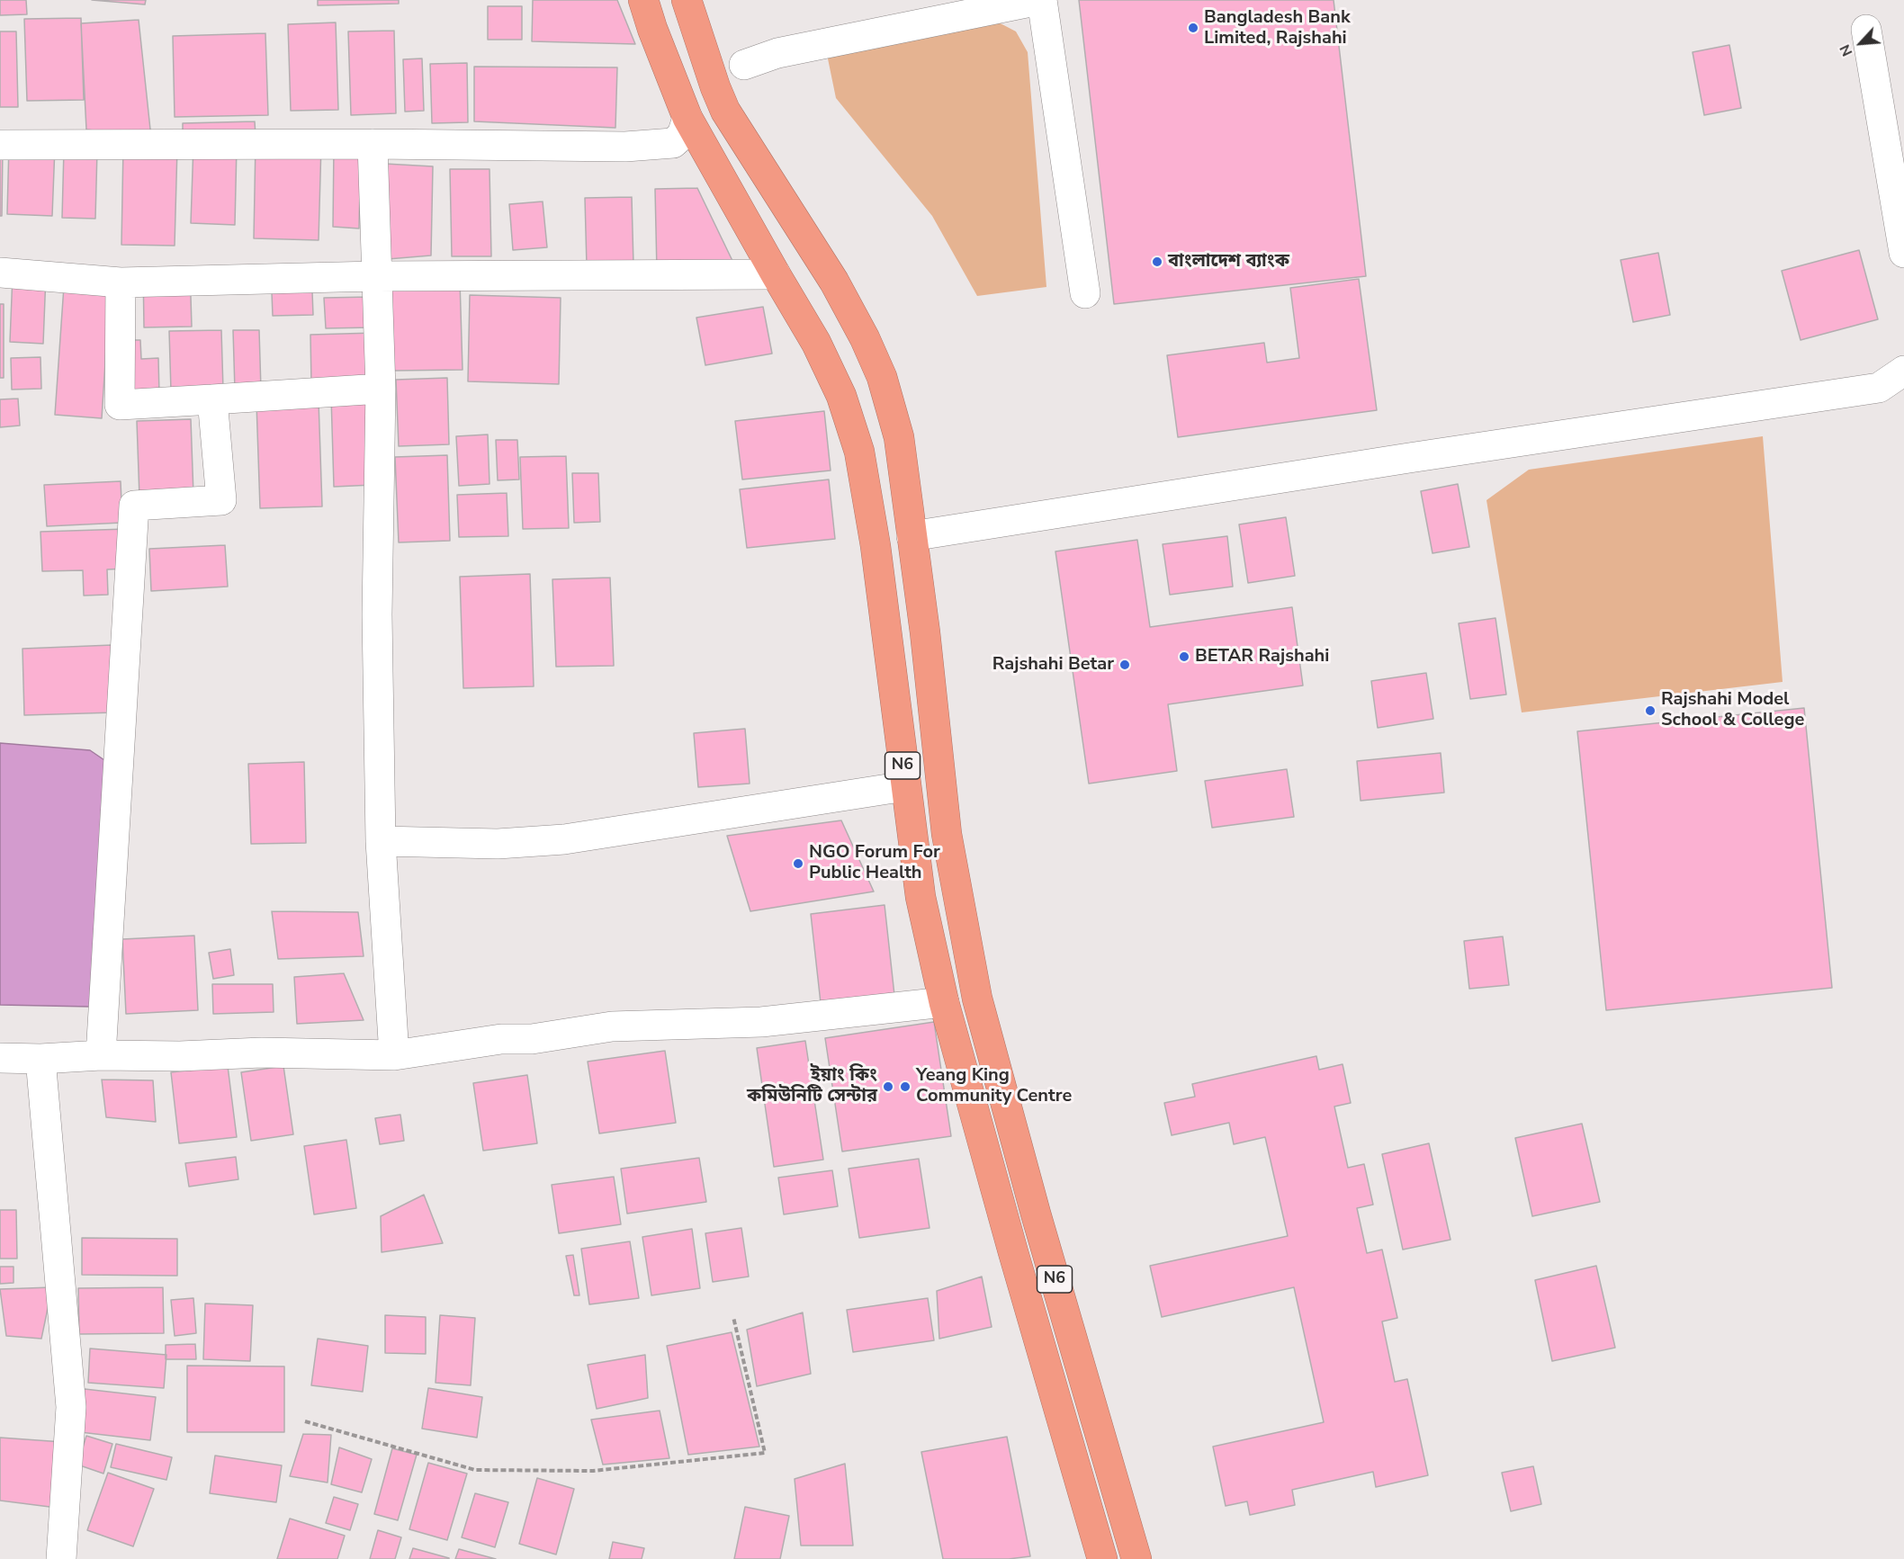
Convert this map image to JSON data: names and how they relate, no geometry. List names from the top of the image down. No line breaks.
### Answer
{"streets":{"highway":["N6"]},"places":["Bangladesh Bank Limited, Rajshahi","বাংলাদেশ ব্যাংক","BETAR Rajshahi","Rajshahi Betar","Rajshahi Model School & College","NGO Forum For Public Health","ইয়াং কিং কমিউনিটি সেন্টার","Yeang King Community Centre"],"north":"bottom left"}
